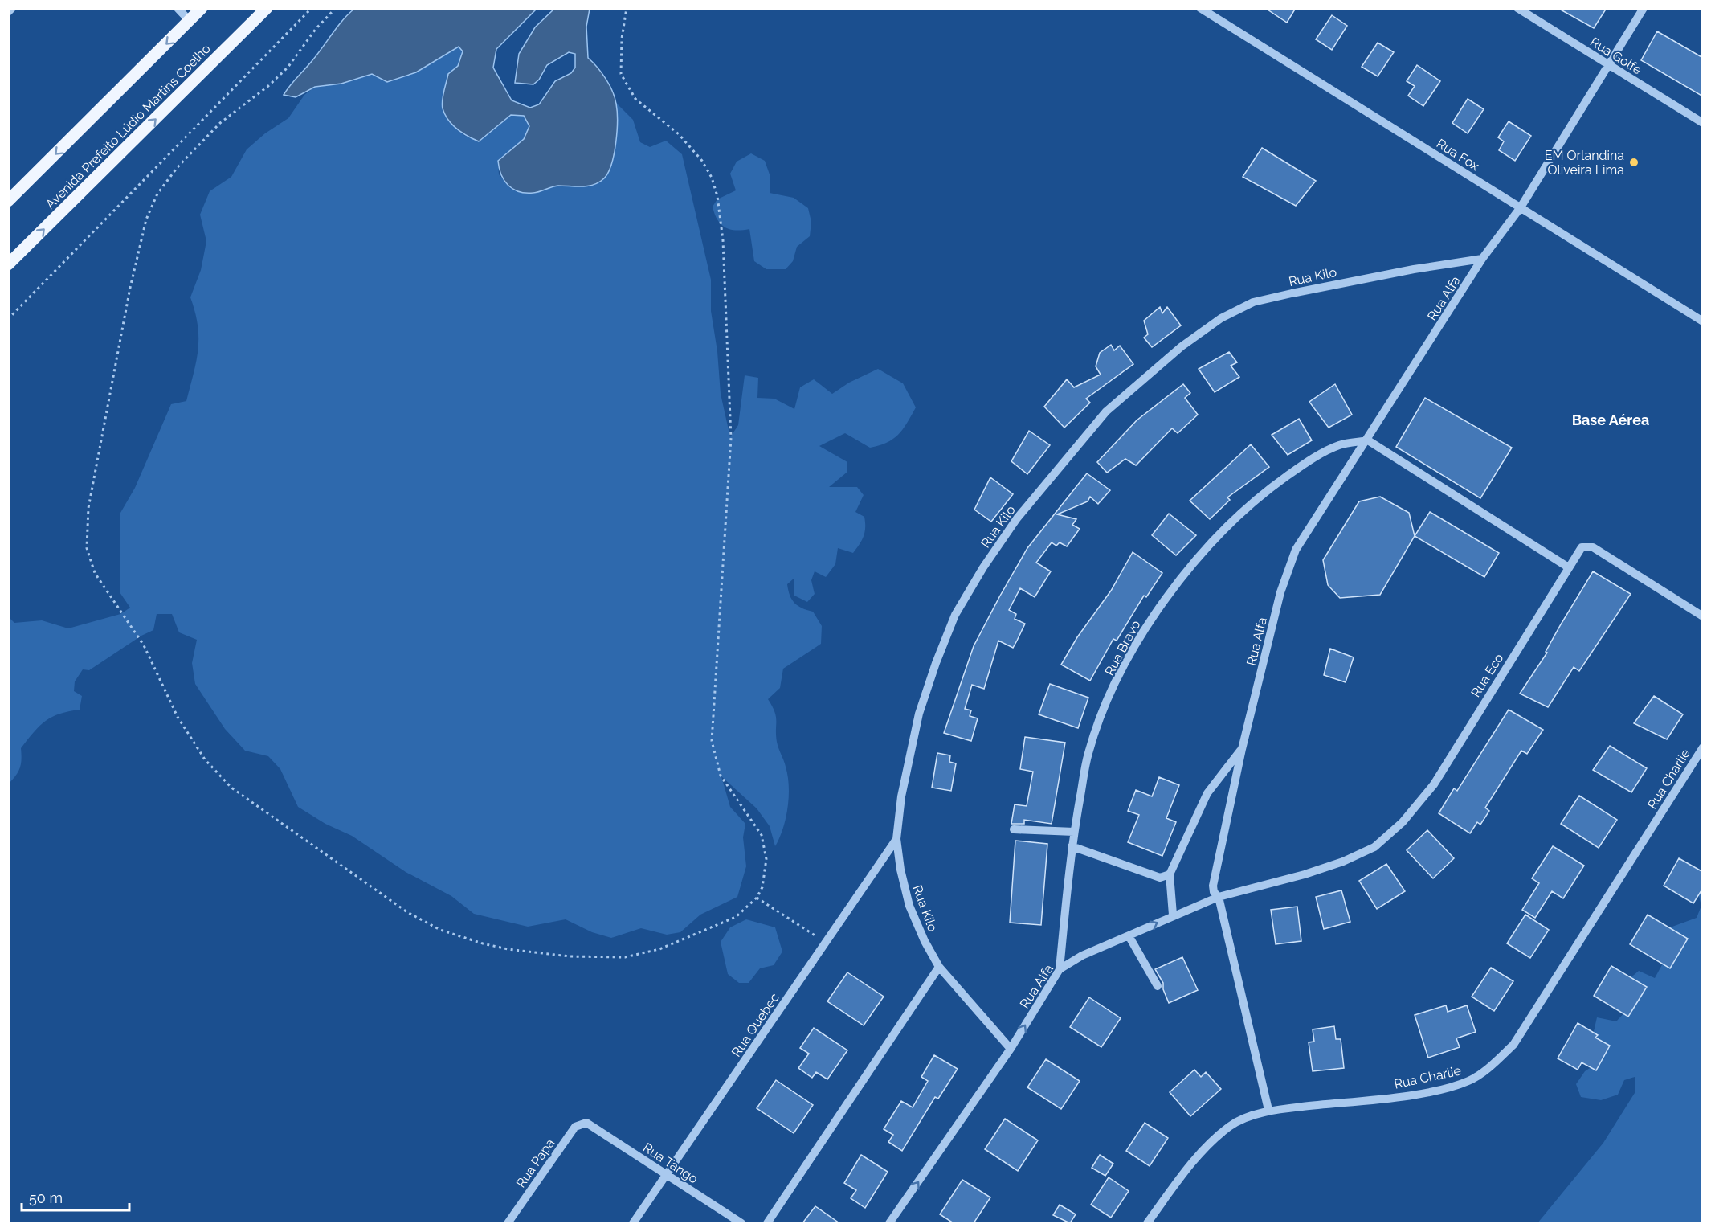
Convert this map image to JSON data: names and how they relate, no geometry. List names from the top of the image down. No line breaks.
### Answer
{"streets":{"main road":["Avenida Prefeito Lúdio Martins Coelho"],"street":["Rua Golfe","Rua Fox","Rua Kilo","Rua Alfa","Rua Bravo","Rua Eco","Rua Charlie","Rua Quebec","Rua Papa","Rua Tango"]},"crossings":[["Rua Golfe","Rua Alfa"],["Rua Fox","Rua Alfa"],["Rua Kilo","Rua Alfa"],["Rua Kilo","Rua Quebec"],["Rua Alfa","Rua Bravo"],["Rua Alfa","Rua Eco"],["Rua Quebec","Rua Tango"],["Rua Papa","Rua Tango"]],"districts":["Base Aérea"],"places":["EM Orlandina Oliveira Lima"],"scale_bar":"50 m"}
